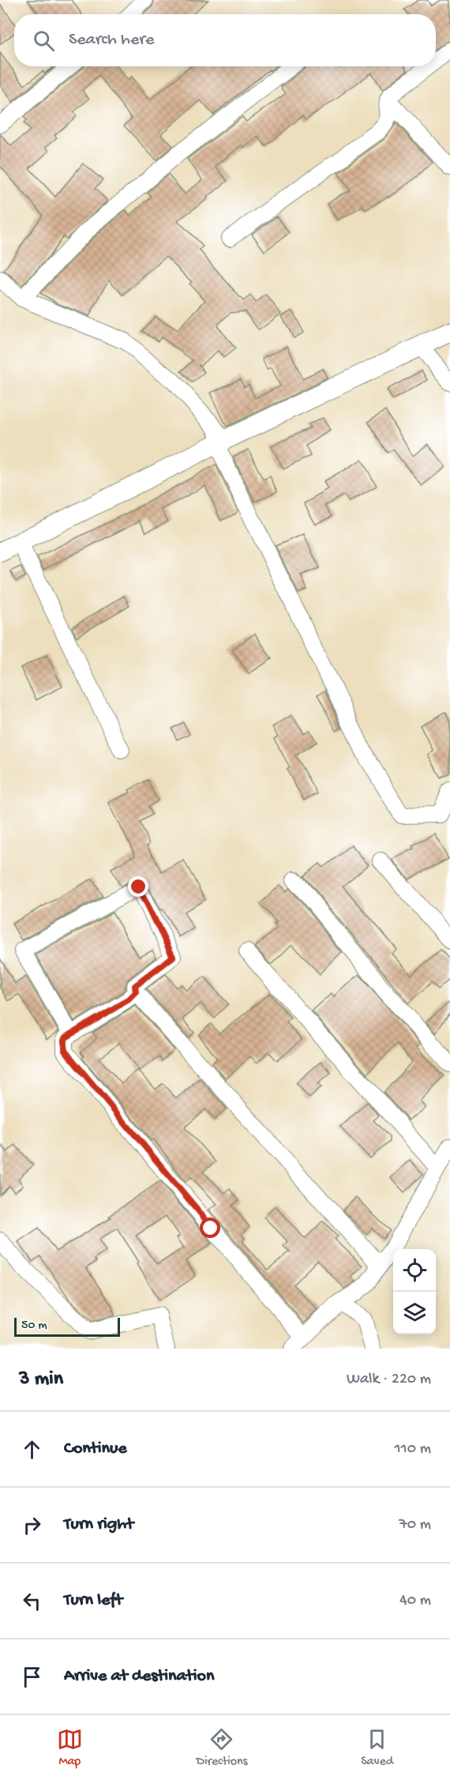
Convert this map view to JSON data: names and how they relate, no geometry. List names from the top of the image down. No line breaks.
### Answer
{"scale_bar":"50 m","page":{"search":"Search here","scale":"50 m","heading":["3 min","Walk · 220 m"],"list":[["Continue","110 m"],["Turn right","70 m"],["Turn left","40 m"],"Arrive at destination"],"nav":["Map","Directions","Saved"]}}
